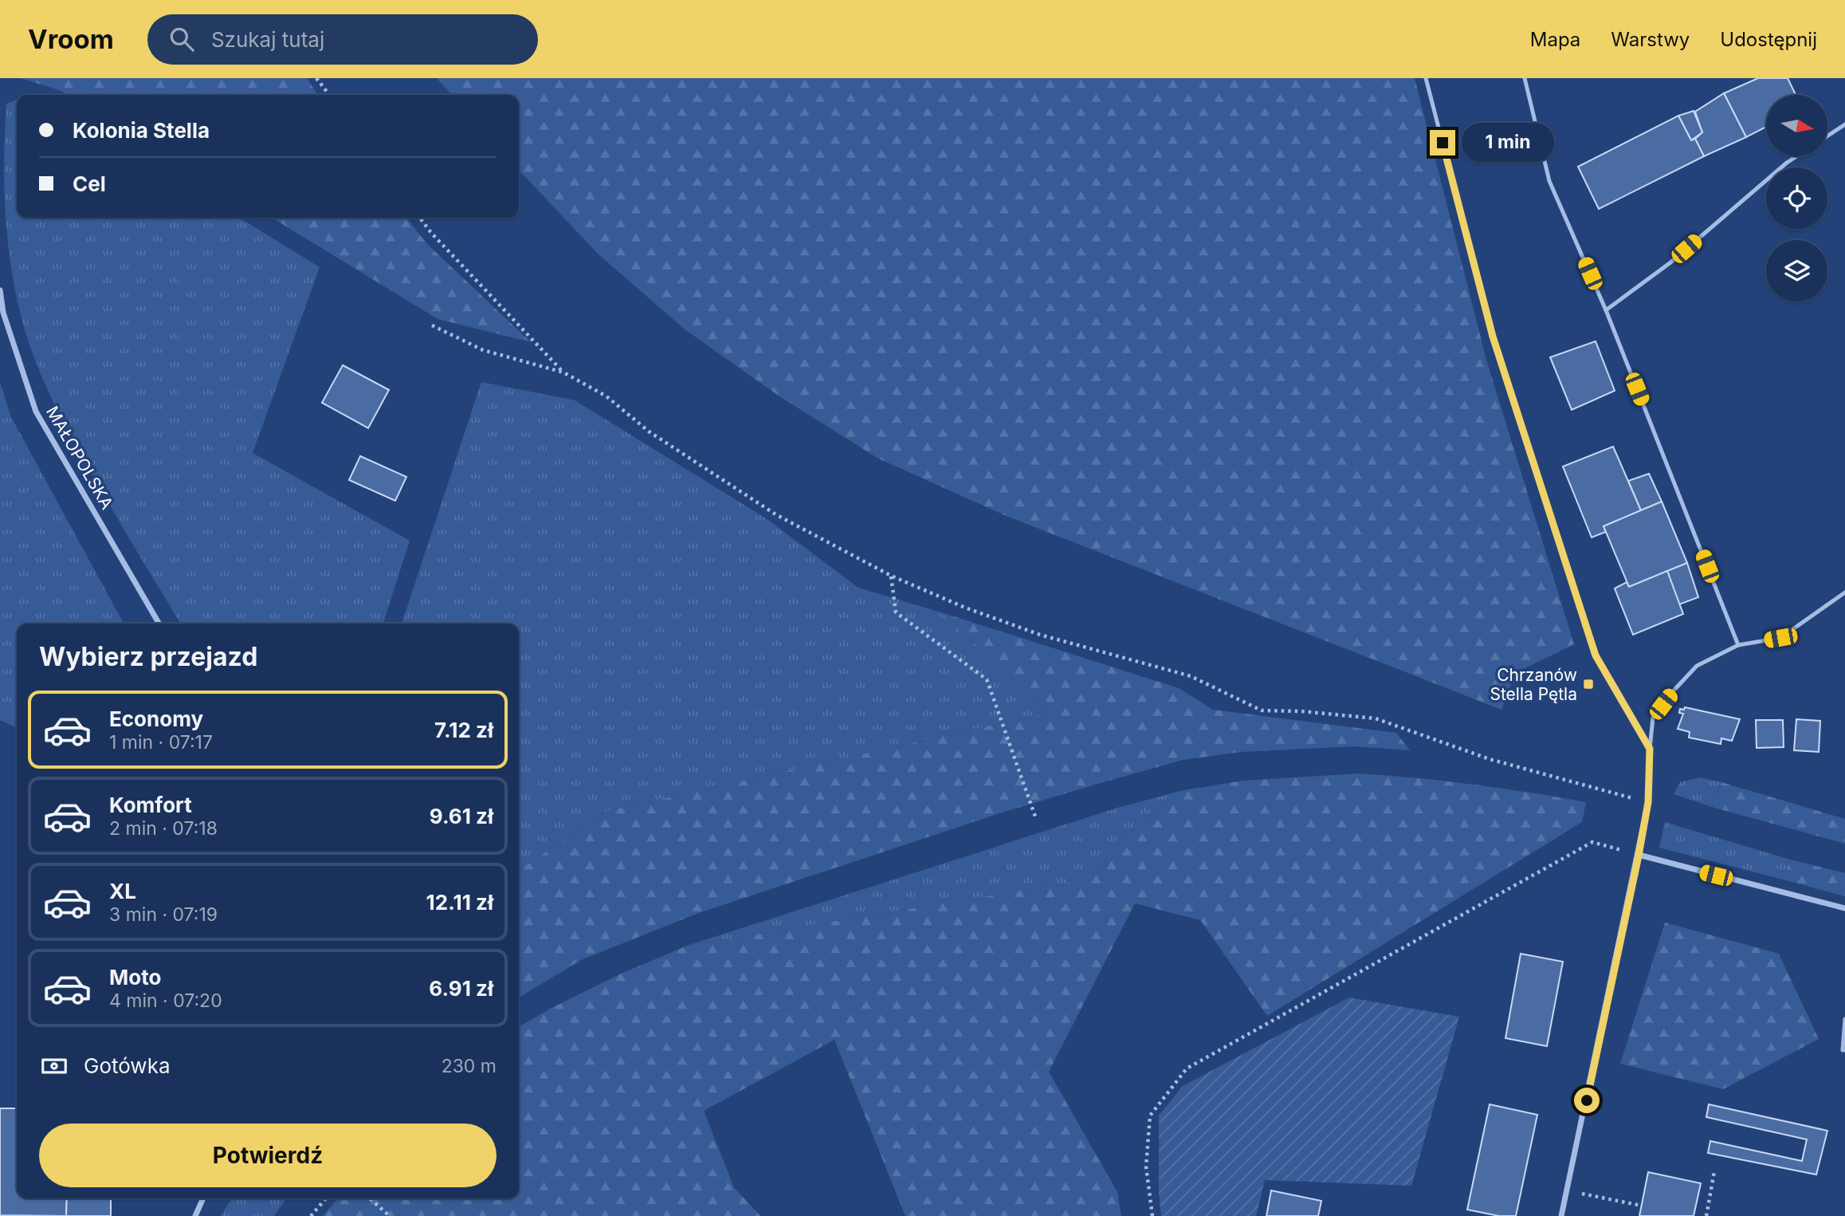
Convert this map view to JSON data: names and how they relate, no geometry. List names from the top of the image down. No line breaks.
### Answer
{"streets":{"street":["MAŁOPOLSKA"]},"places":{"transit":["Chrzanów Stella Pętla"]},"north":"right","page":{"header":"Vroom","search":"Szukaj tutaj","nav":["Mapa","Warstwy","Udostępnij"],"banner":["Kolonia Stella","Cel"],"bubble":"1 min","heading":"Wybierz przejazd","list":[{"name":"Economy","note":"1 min · 07:17","value":"7.12 zł"},{"name":"Komfort","note":"2 min · 07:18","value":"9.61 zł"},{"name":"XL","note":"3 min · 07:19","value":"12.11 zł"},{"name":"Moto","note":"4 min · 07:20","value":"6.91 zł"}],"pay":["Gotówka","230 m"],"buttons":"Potwierdź"}}
